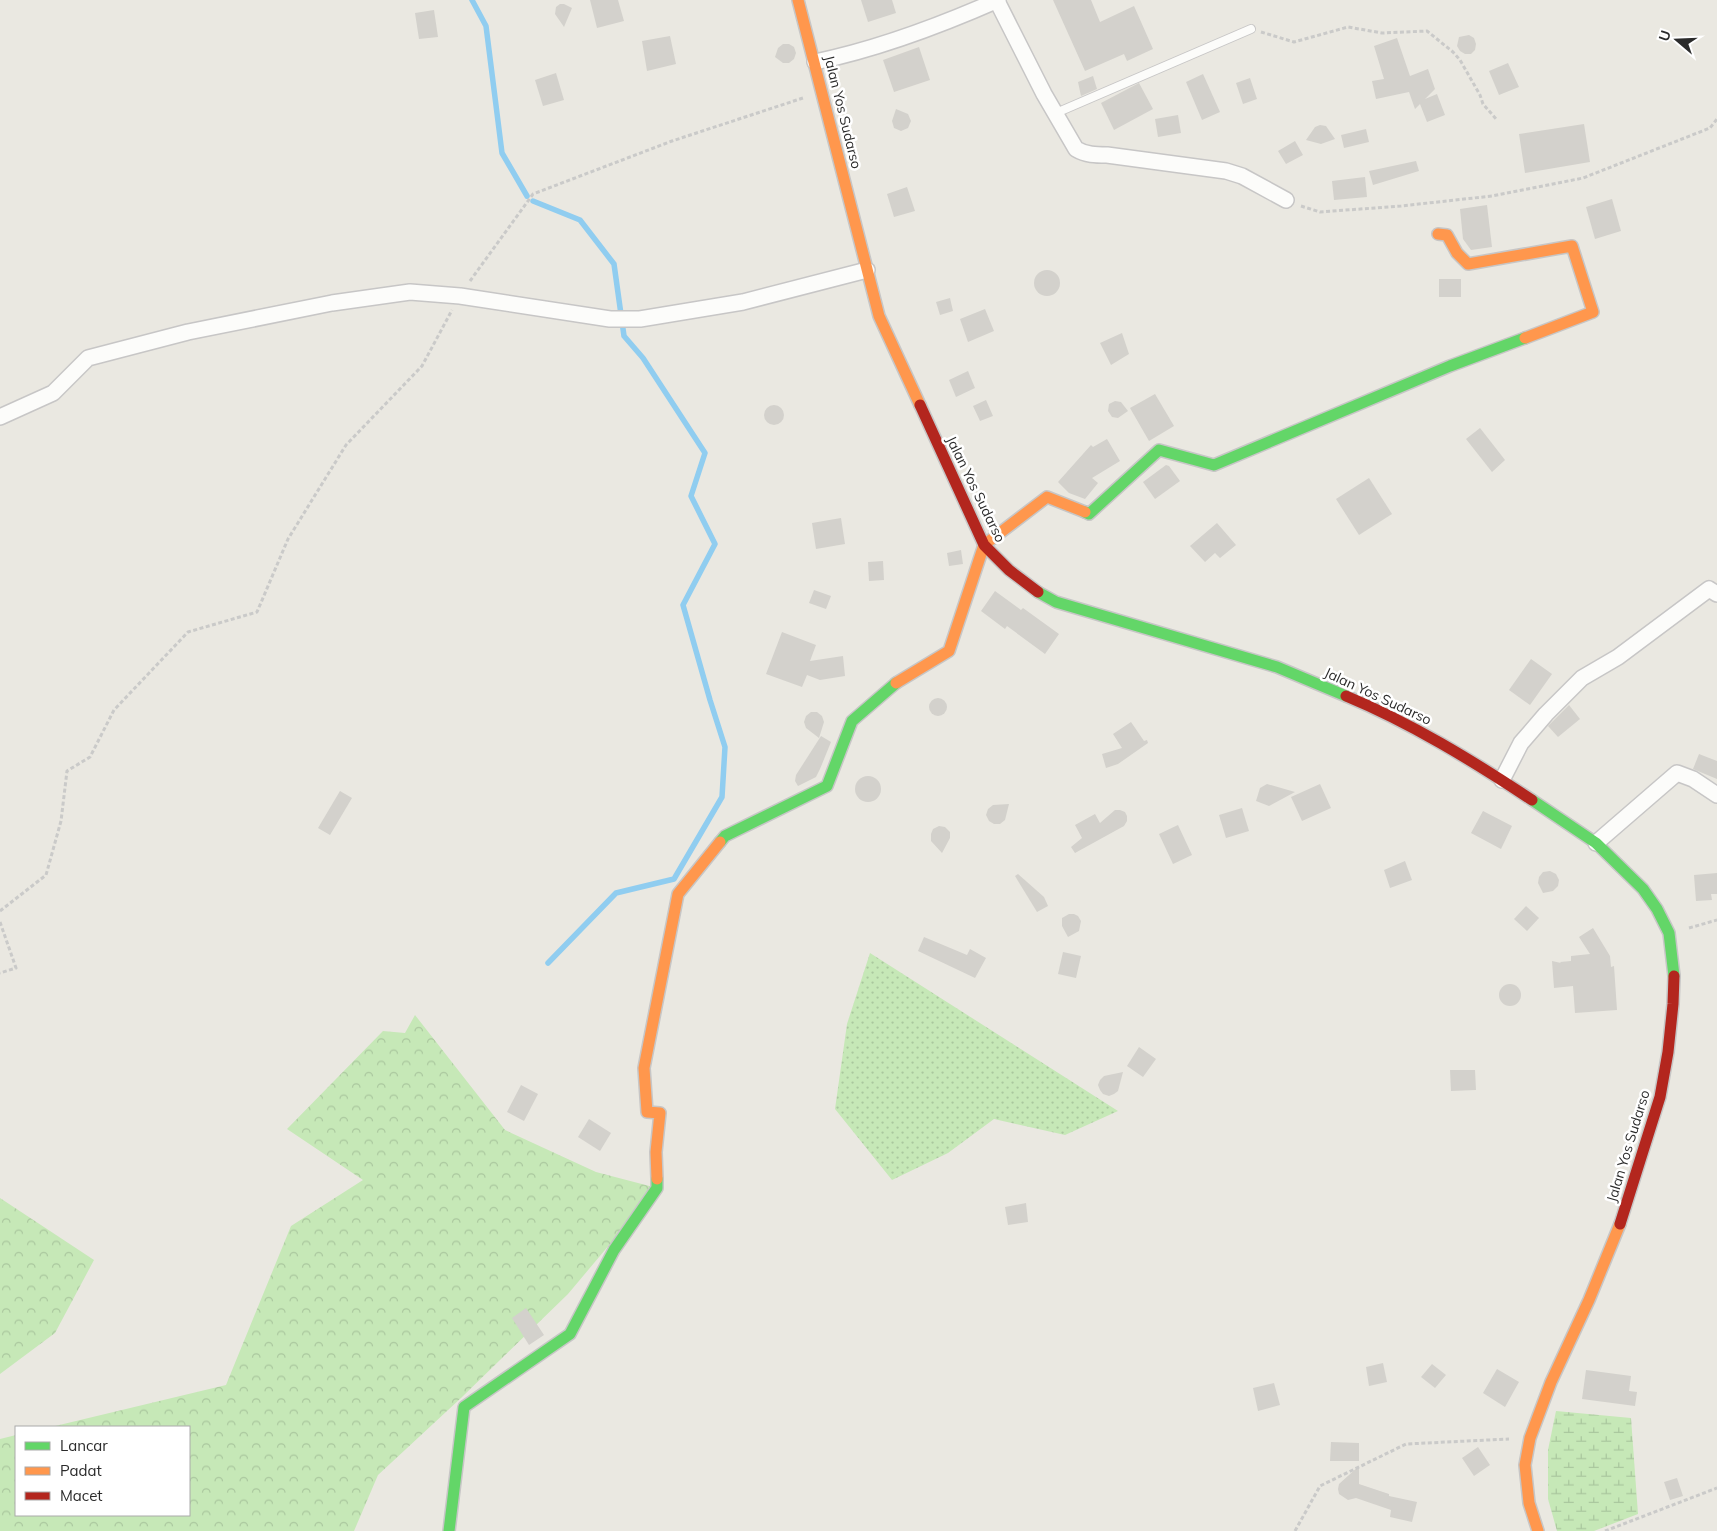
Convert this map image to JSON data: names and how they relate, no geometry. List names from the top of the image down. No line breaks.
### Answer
{"streets":{"street":["Jalan Yos Sudarso"]},"legend":["Lancar","Padat","Macet"],"north":"left"}
